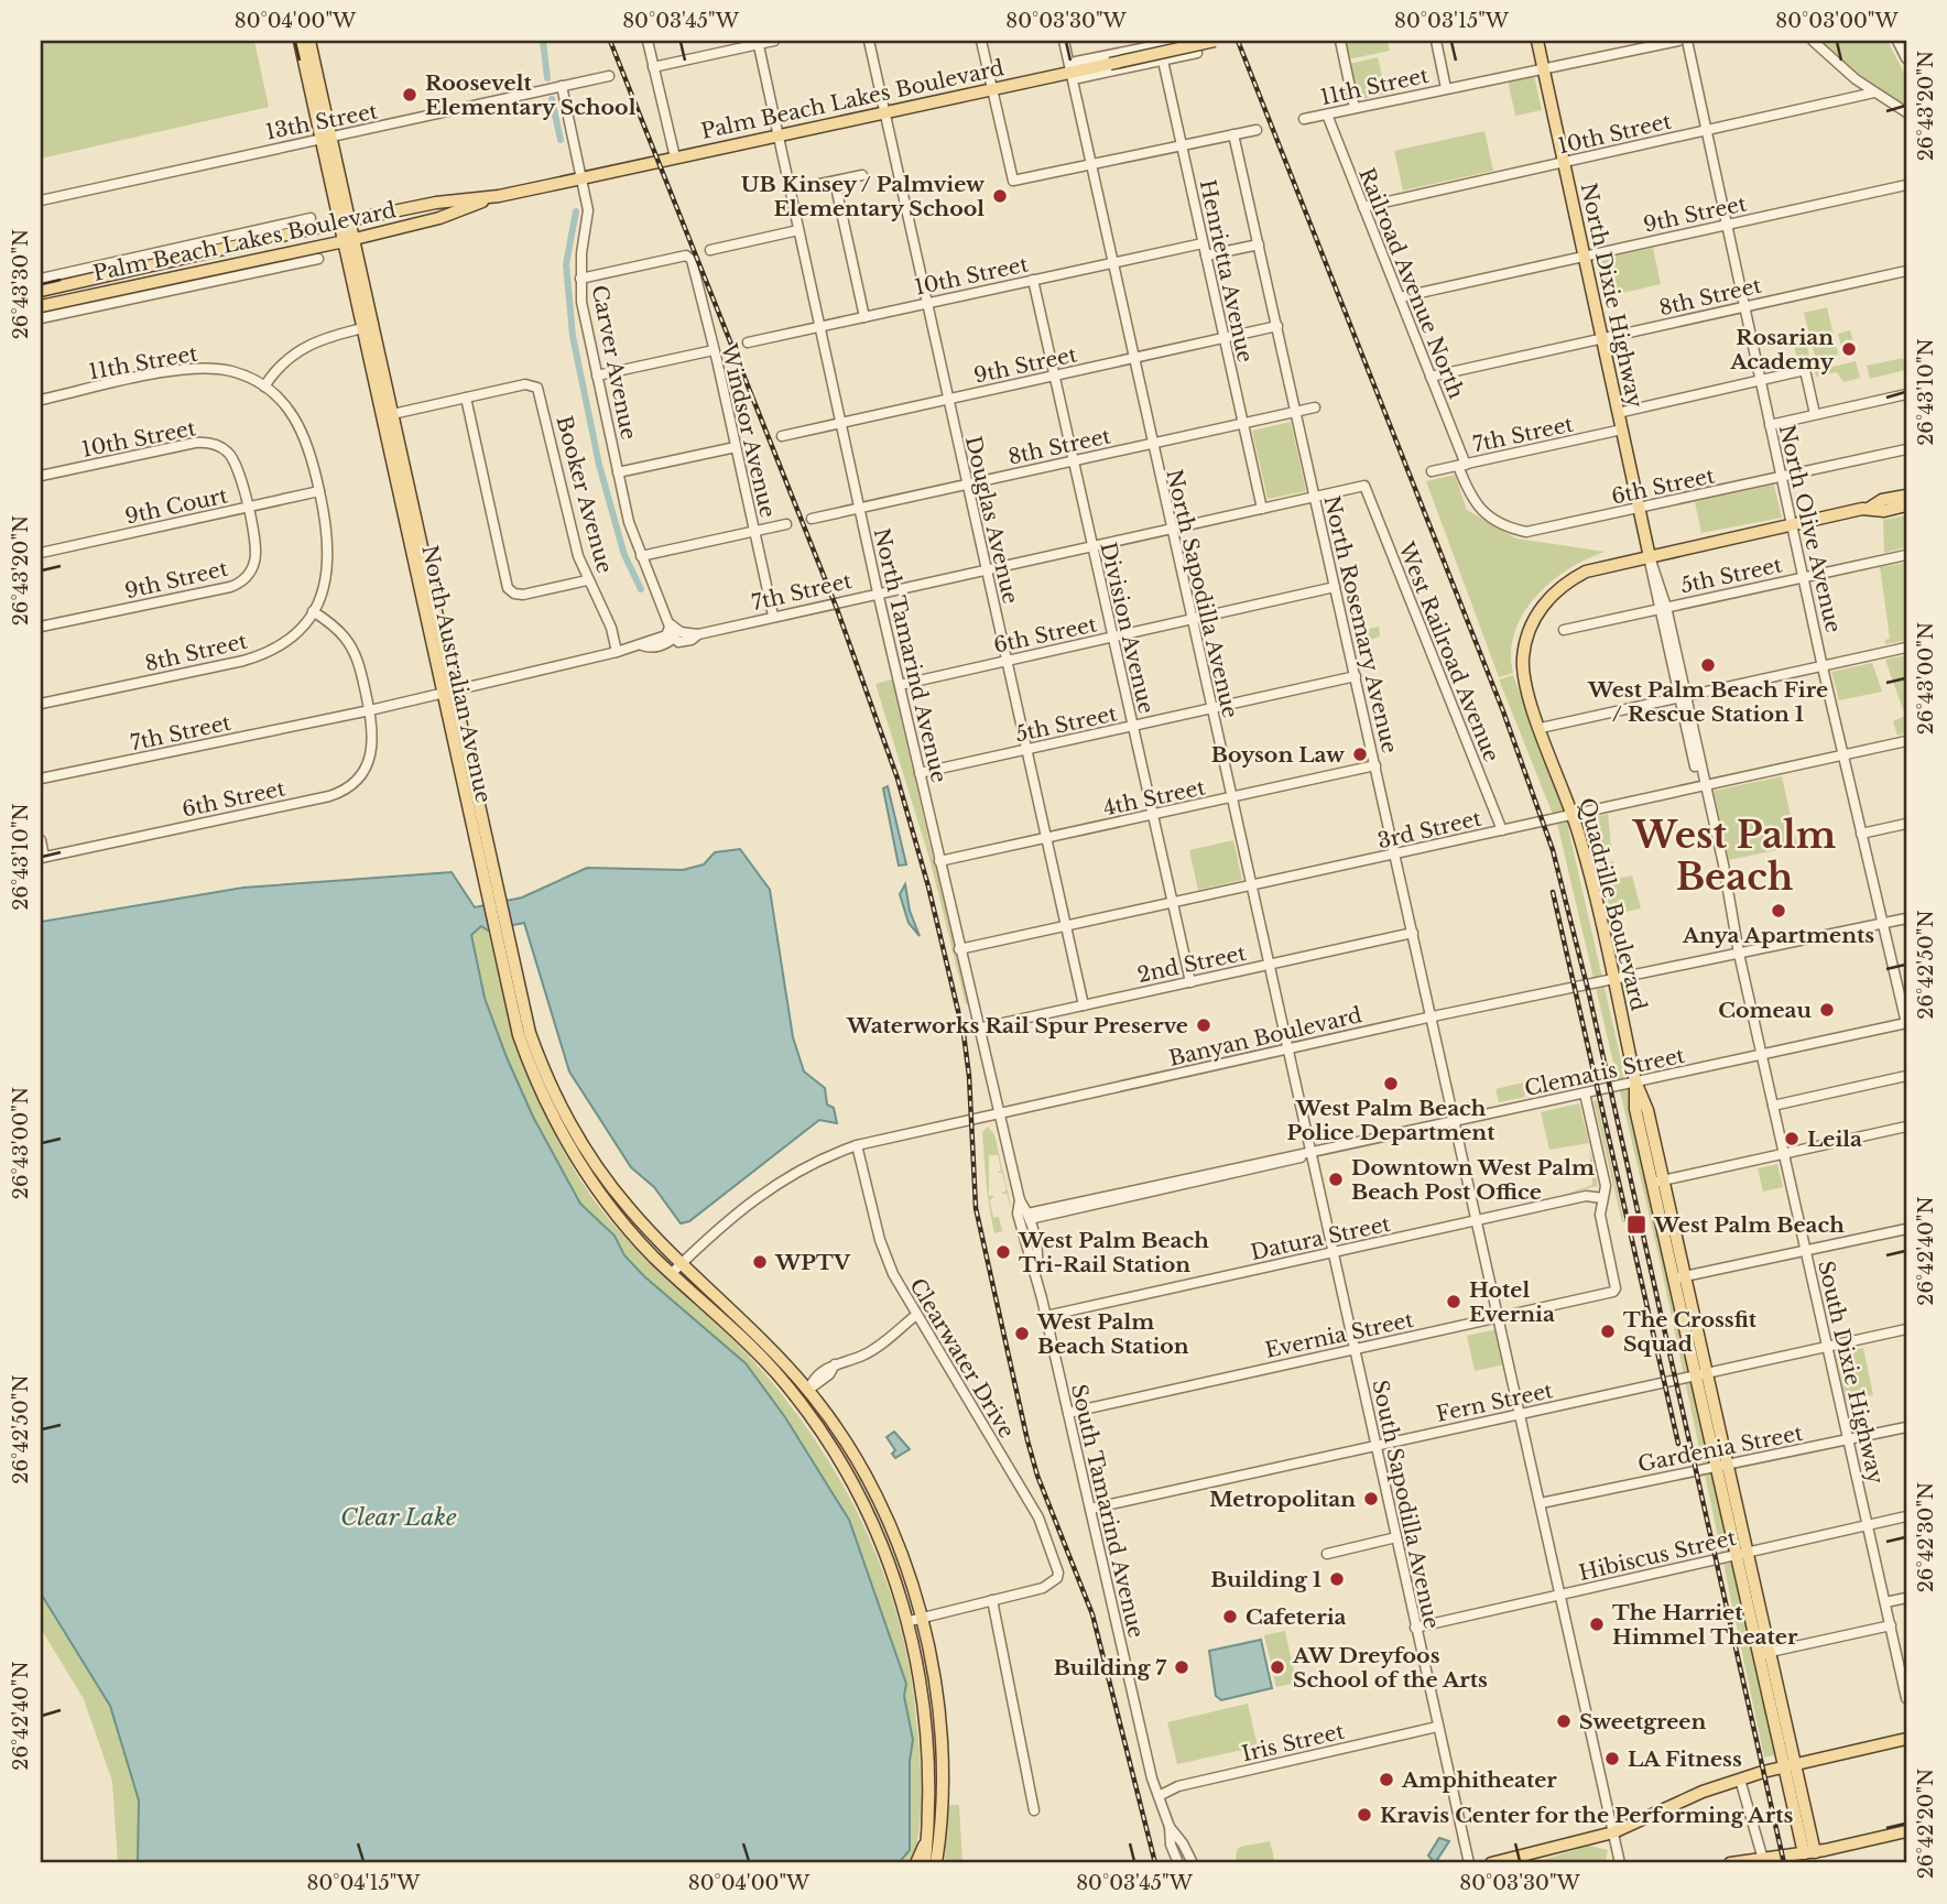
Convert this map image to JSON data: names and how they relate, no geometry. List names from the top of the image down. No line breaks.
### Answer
{"streets":{"main road":["Palm Beach Lakes Boulevard","North Dixie Highway","North Australian Avenue","Quadrille Boulevard"],"street":["11th Street","13th Street","10th Street","9th Street","Henrietta Avenue","Railroad Avenue North","8th Street","Carver Avenue","Windsor Avenue","7th Street","6th Street","Booker Avenue","9th Court","Douglas Avenue","North Olive Avenue","5th Street","North Sapodilla Avenue","North Rosemary Avenue","Division Avenue","West Railroad Avenue","North Tamarind Avenue","4th Street","3rd Street","2nd Street","Banyan Boulevard","Clematis Street","Datura Street","Evernia Street","Clearwater Drive","South Dixie Highway","Fern Street","Gardenia Street","South Sapodilla Avenue","South Tamarind Avenue","Hibiscus Street","Iris Street"]},"crossings":[["11th Street","Railroad Avenue North"],["11th Street","North Dixie Highway"],["11th Street","8th Street"],["11th Street","9th Court"],["Palm Beach Lakes Boulevard","Carver Avenue"],["Palm Beach Lakes Boulevard","Douglas Avenue"],["Palm Beach Lakes Boulevard","North Sapodilla Avenue"],["Palm Beach Lakes Boulevard","North Tamarind Avenue"],["Palm Beach Lakes Boulevard","North Australian Avenue"],["13th Street","Carver Avenue"],["13th Street","North Australian Avenue"],["10th Street","9th Street"],["10th Street","Henrietta Avenue"],["10th Street","Railroad Avenue North"],["10th Street","North Dixie Highway"],["10th Street","9th Court"],["10th Street","Douglas Avenue"],["10th Street","North Olive Avenue"],["10th Street","North Sapodilla Avenue"],["10th Street","Division Avenue"],["10th Street","North Tamarind Avenue"],["9th Street","Henrietta Avenue"],["9th Street","Railroad Avenue North"],["9th Street","North Dixie Highway"],["9th Street","9th Court"],["9th Street","Douglas Avenue"],["9th Street","North Olive Avenue"],["9th Street","North Sapodilla Avenue"],["9th Street","North Rosemary Avenue"],["9th Street","Division Avenue"],["9th Street","North Tamarind Avenue"],["Henrietta Avenue","8th Street"],["Henrietta Avenue","7th Street"],["Railroad Avenue North","8th Street"],["Railroad Avenue North","7th Street"],["Railroad Avenue North","6th Street"],["North Dixie Highway","8th Street"],["North Dixie Highway","7th Street"],["North Dixie Highway","6th Street"],["North Dixie Highway","5th Street"],["North Dixie Highway","3rd Street"],["North Dixie Highway","Quadrille Boulevard"],["North Dixie Highway","Banyan Boulevard"],["North Dixie Highway","Clematis Street"],["North Dixie Highway","South Dixie Highway"],["8th Street","6th Street"],["8th Street","9th Court"],["8th Street","Douglas Avenue"],["8th Street","North Olive Avenue"],["8th Street","North Sapodilla Avenue"],["8th Street","North Rosemary Avenue"],["8th Street","Division Avenue"],["8th Street","North Tamarind Avenue"],["Carver Avenue","Windsor Avenue"],["Carver Avenue","7th Street"],["Windsor Avenue","7th Street"],["7th Street","6th Street"],["7th Street","Booker Avenue"],["7th Street","Douglas Avenue"],["7th Street","North Sapodilla Avenue"],["7th Street","North Rosemary Avenue"],["7th Street","Division Avenue"],["7th Street","West Railroad Avenue"],["7th Street","North Tamarind Avenue"],["7th Street","North Australian Avenue"],["6th Street","Douglas Avenue"],["6th Street","North Olive Avenue"],["6th Street","North Sapodilla Avenue"],["6th Street","North Rosemary Avenue"],["6th Street","Division Avenue"],["6th Street","North Tamarind Avenue"],["Douglas Avenue","5th Street"],["Douglas Avenue","4th Street"],["Douglas Avenue","3rd Street"],["Douglas Avenue","2nd Street"],["North Olive Avenue","5th Street"],["North Olive Avenue","3rd Street"],["North Olive Avenue","Banyan Boulevard"],["North Olive Avenue","Clematis Street"],["5th Street","North Sapodilla Avenue"],["5th Street","North Rosemary Avenue"],["5th Street","Division Avenue"],["5th Street","North Tamarind Avenue"],["North Sapodilla Avenue","4th Street"],["North Sapodilla Avenue","3rd Street"],["North Sapodilla Avenue","2nd Street"],["North Sapodilla Avenue","Banyan Boulevard"],["North Sapodilla Avenue","Clematis Street"],["North Sapodilla Avenue","South Sapodilla Avenue"],["North Rosemary Avenue","4th Street"],["North Rosemary Avenue","3rd Street"],["North Rosemary Avenue","2nd Street"],["North Rosemary Avenue","Banyan Boulevard"],["North Rosemary Avenue","Clematis Street"],["North Rosemary Avenue","Datura Street"],["North Rosemary Avenue","Evernia Street"],["North Rosemary Avenue","Fern Street"],["North Rosemary Avenue","Gardenia Street"],["North Rosemary Avenue","Hibiscus Street"],["Division Avenue","4th Street"],["Division Avenue","3rd Street"],["Division Avenue","2nd Street"],["West Railroad Avenue","3rd Street"],["North Tamarind Avenue","4th Street"],["North Tamarind Avenue","3rd Street"],["North Tamarind Avenue","2nd Street"],["North Tamarind Avenue","Banyan Boulevard"],["North Tamarind Avenue","Clematis Street"],["North Tamarind Avenue","South Tamarind Avenue"],["North Australian Avenue","Banyan Boulevard"],["3rd Street","Quadrille Boulevard"],["Quadrille Boulevard","Banyan Boulevard"],["Quadrille Boulevard","Clematis Street"],["Quadrille Boulevard","Fern Street"],["Quadrille Boulevard","Gardenia Street"],["Quadrille Boulevard","Hibiscus Street"],["Banyan Boulevard","Clearwater Drive"],["Clematis Street","South Dixie Highway"],["Clematis Street","South Sapodilla Avenue"],["Clematis Street","South Tamarind Avenue"],["Datura Street","Evernia Street"],["Datura Street","South Sapodilla Avenue"],["Datura Street","South Tamarind Avenue"],["Evernia Street","South Sapodilla Avenue"],["Evernia Street","South Tamarind Avenue"],["South Dixie Highway","Fern Street"],["South Dixie Highway","Gardenia Street"],["South Dixie Highway","Hibiscus Street"],["Fern Street","South Sapodilla Avenue"],["Fern Street","South Tamarind Avenue"],["South Sapodilla Avenue","Hibiscus Street"],["South Sapodilla Avenue","Iris Street"],["South Tamarind Avenue","Iris Street"]],"districts":["West Palm Beach"],"water":["Clear Lake"],"places":{"other":["Roosevelt Elementary School","UB Kinsey / Palmview Elementary School","Rosarian Academy","West Palm Beach Fire / Rescue Station 1","Boyson Law","Anya Apartments","Comeau","Waterworks Rail Spur Preserve","West Palm Beach Police Department","Leila","Downtown West Palm Beach Post Office","West Palm Beach Tri-Rail Station","WPTV","Hotel Evernia","The Crossfit Squad","West Palm Beach Station","Metropolitan","Building 1","Cafeteria","The Harriet Himmel Theater","Building 7","AW Dreyfoos School of the Arts","Sweetgreen","LA Fitness","Amphitheater","Kravis Center for the Performing Arts"],"transit":["West Palm Beach"]},"coordinates":["80°04'00\"W","80°03'45\"W","80°03'30\"W","80°03'15\"W","80°03'00\"W","26°43'20\"N","26°43'30\"N","26°43'10\"N","26°43'00\"N","26°42'50\"N","26°42'40\"N","26°42'30\"N","26°42'20\"N","80°04'15\"W"]}
